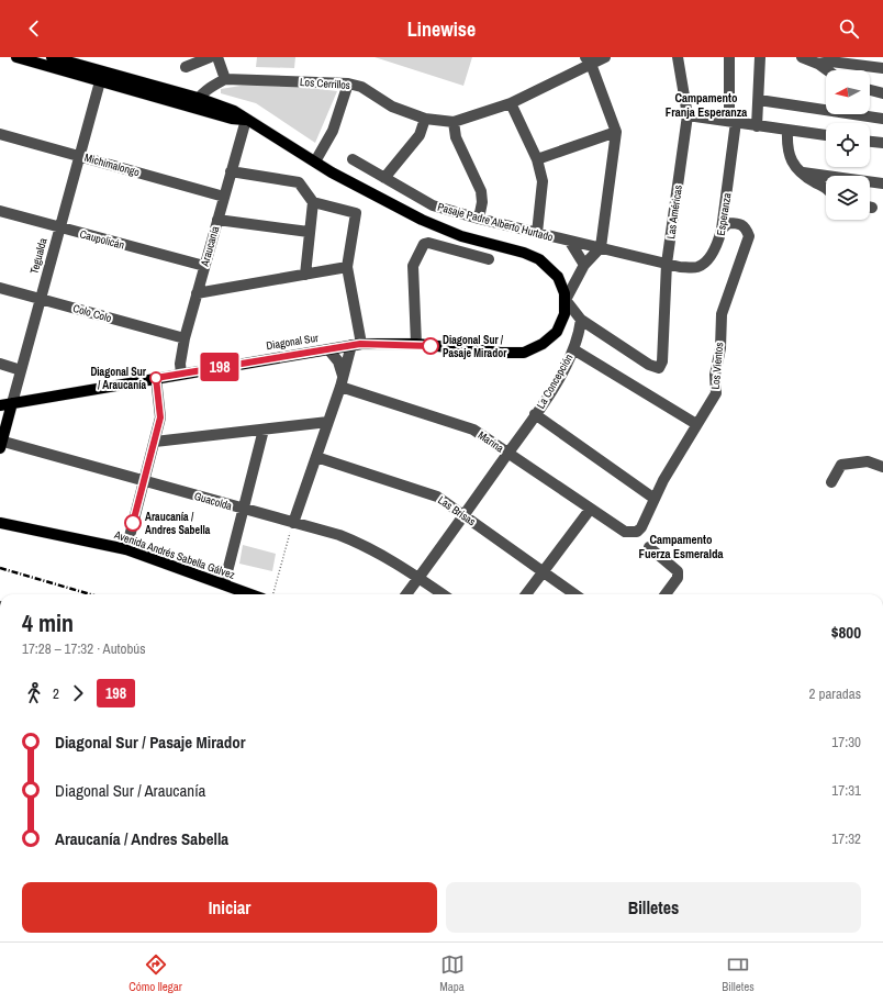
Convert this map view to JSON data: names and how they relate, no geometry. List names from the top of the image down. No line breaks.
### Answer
{"streets":{"main road":["Tegualda","Diagonal Sur","Avenida Andrés Sabella Gálvez"],"street":["Los Cerrillos","Michimalongo","Las Américas","Esperanza","Pasaje Padre Alberto Hurtado","Caupolicán","Araucanía","Colo Colo","Los Vientos","La Concepción","Marina","Guacolda","Las Brisas"]},"crossings":[["Michimalongo","Araucanía"],["Michimalongo","Tegualda"],["Las Américas","Esperanza"],["Las Américas","Pasaje Padre Alberto Hurtado"],["Las Américas","La Concepción"],["Esperanza","Pasaje Padre Alberto Hurtado"],["Esperanza","Los Vientos"],["Caupolicán","Araucanía"],["Caupolicán","Tegualda"],["Araucanía","Colo Colo"],["Araucanía","Diagonal Sur"],["Tegualda","Colo Colo"],["Tegualda","Diagonal Sur"],["Tegualda","Guacolda"],["Los Vientos","Marina"],["La Concepción","Marina"],["La Concepción","Guacolda"],["La Concepción","Las Brisas"]],"districts":["Campamento Franja Esperanza","Campamento Fuerza Esmeralda"],"places":["Diagonal Sur / Pasaje Mirador","Diagonal Sur / Araucanía","Araucanía / Andres Sabella"],"lines":["bus line 198"],"north":"left","page":{"header":"Linewise","on_map":"198","heading":["4 min","17:28 – 17:32 · Autobús","$800"],"legs":["2","198","2 paradas"],"list":[{"name":"Diagonal Sur / Pasaje Mirador","value":"17:30"},{"name":"Diagonal Sur / Araucanía","value":"17:31"},{"name":"Araucanía / Andres Sabella","value":"17:32"}],"buttons":["Iniciar","Billetes"],"tabs":["Cómo llegar","Mapa","Billetes"]}}
